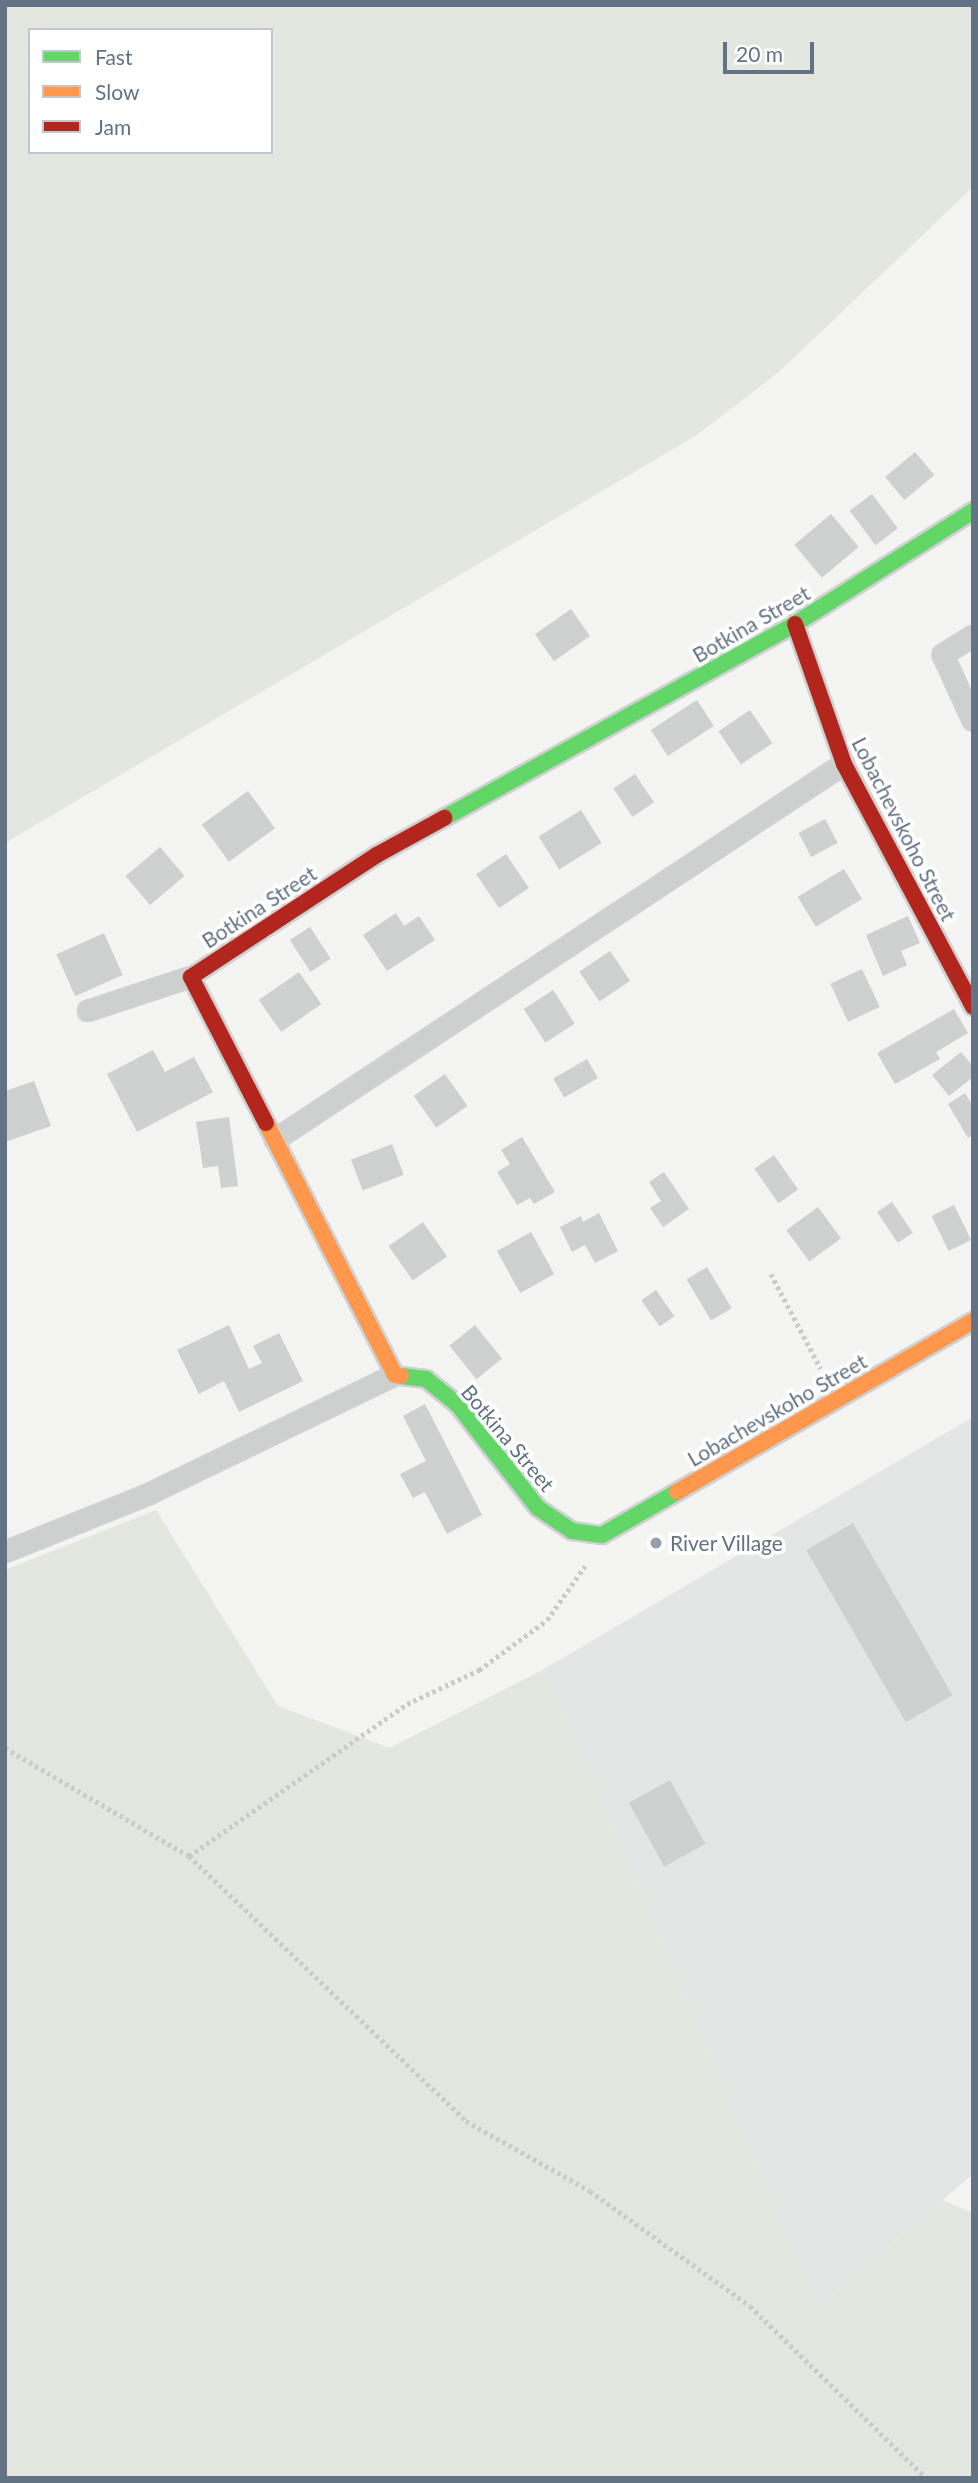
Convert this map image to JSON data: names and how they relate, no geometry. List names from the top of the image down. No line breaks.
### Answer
{"streets":{"street":["Botkina Street","Lobachevskoho Street"]},"crossings":[["Botkina Street","Lobachevskoho Street"]],"places":["River Village"],"legend":["Fast","Slow","Jam"],"scale_bar":"20 m"}
